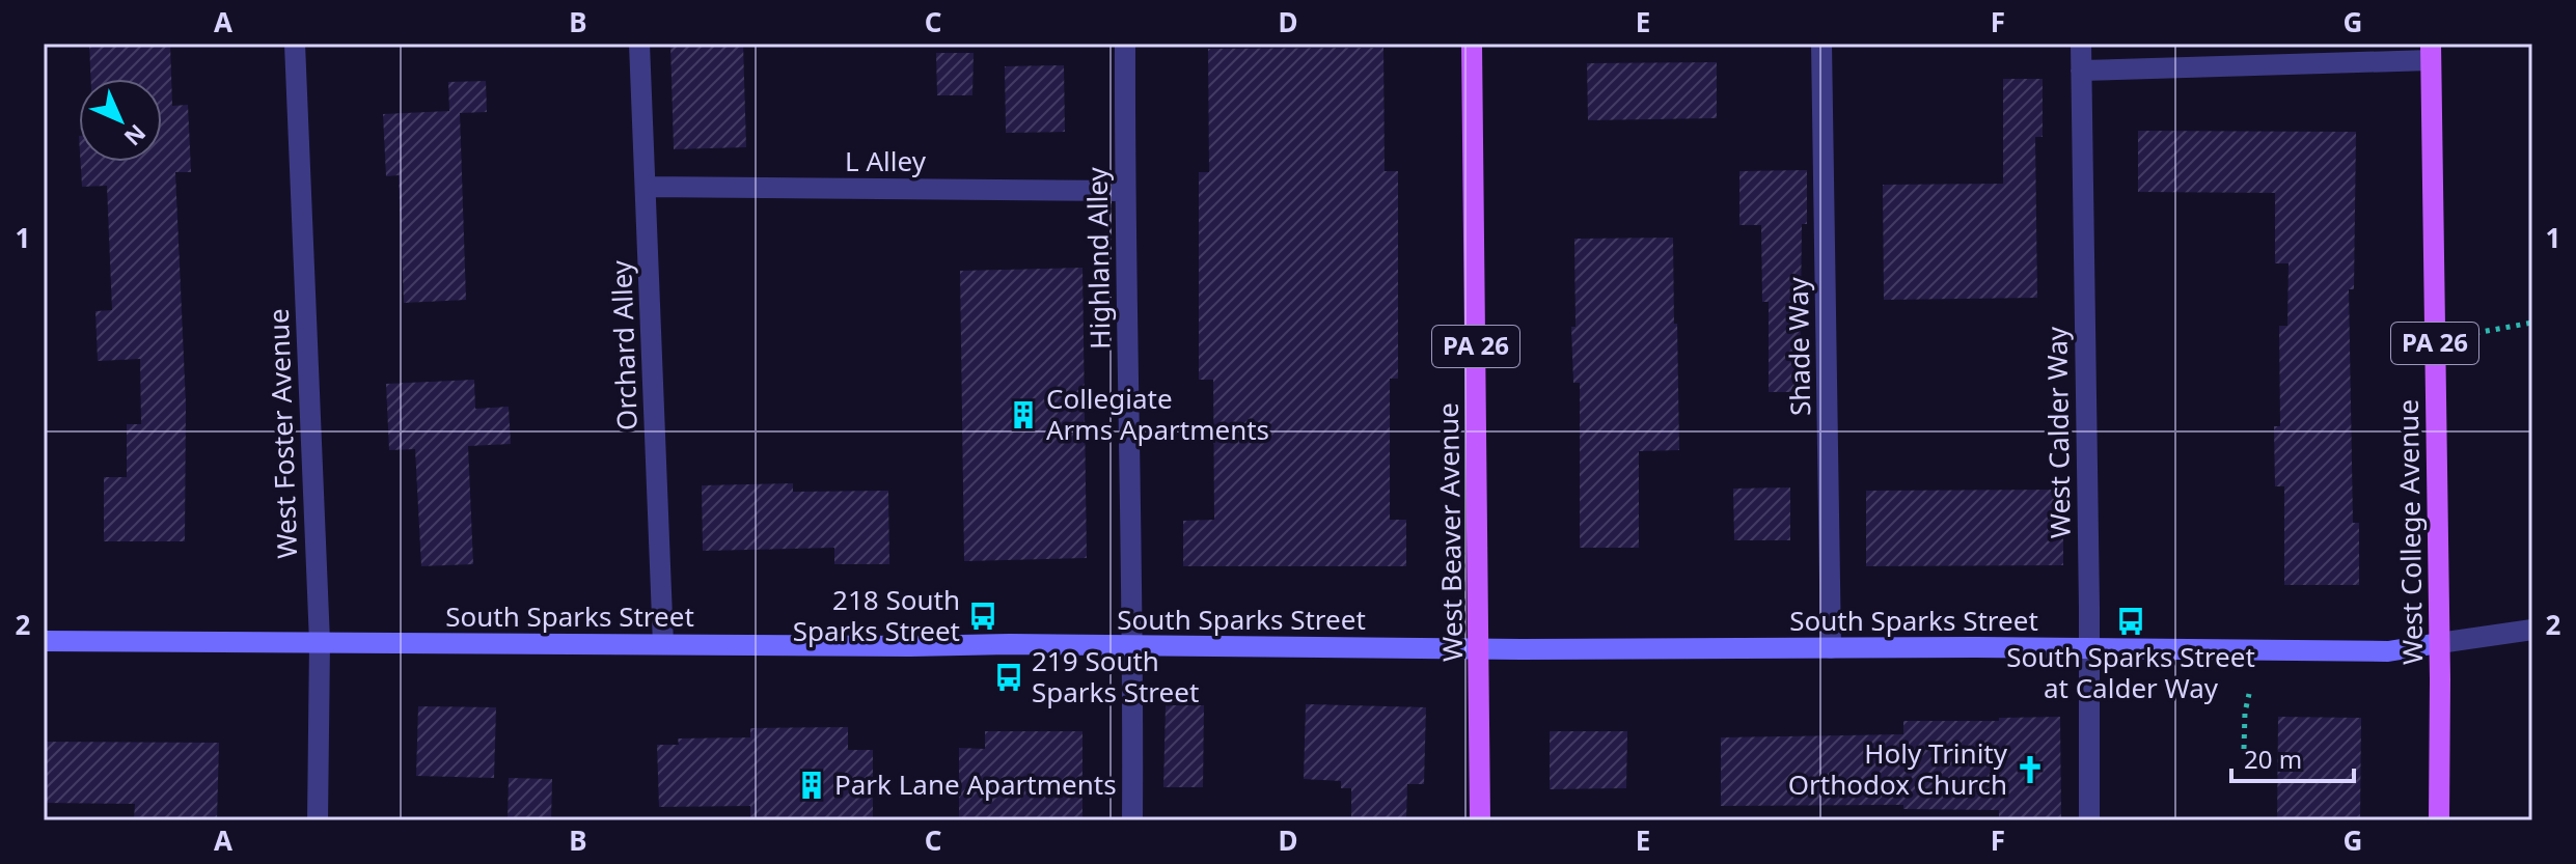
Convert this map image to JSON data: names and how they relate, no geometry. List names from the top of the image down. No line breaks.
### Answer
{"streets":{"main road":["PA 26","West Beaver Avenue","West College Avenue"],"street":["L Alley","Highland Alley","Orchard Alley","Shade Way","West Calder Way","West Foster Avenue","South Sparks Street"]},"crossings":[["L Alley","Highland Alley"],["L Alley","Orchard Alley"],["Highland Alley","South Sparks Street"],["Orchard Alley","South Sparks Street"],["Shade Way","South Sparks Street"],["West Calder Way","South Sparks Street"],["West Foster Avenue","South Sparks Street"],["West Beaver Avenue","South Sparks Street"],["West College Avenue","South Sparks Street"]],"places":{"building":["Collegiate Arms Apartments","Park Lane Apartments"],"bus stop":["218 South Sparks Street","South Sparks Street at Calder Way","219 South Sparks Street"],"church":["Holy Trinity Orthodox Church"]},"scale_bar":"20 m","north":"bottom right","grid":{"columns":["A","B","C","D","E","F","G"],"rows":["1","2"]}}
